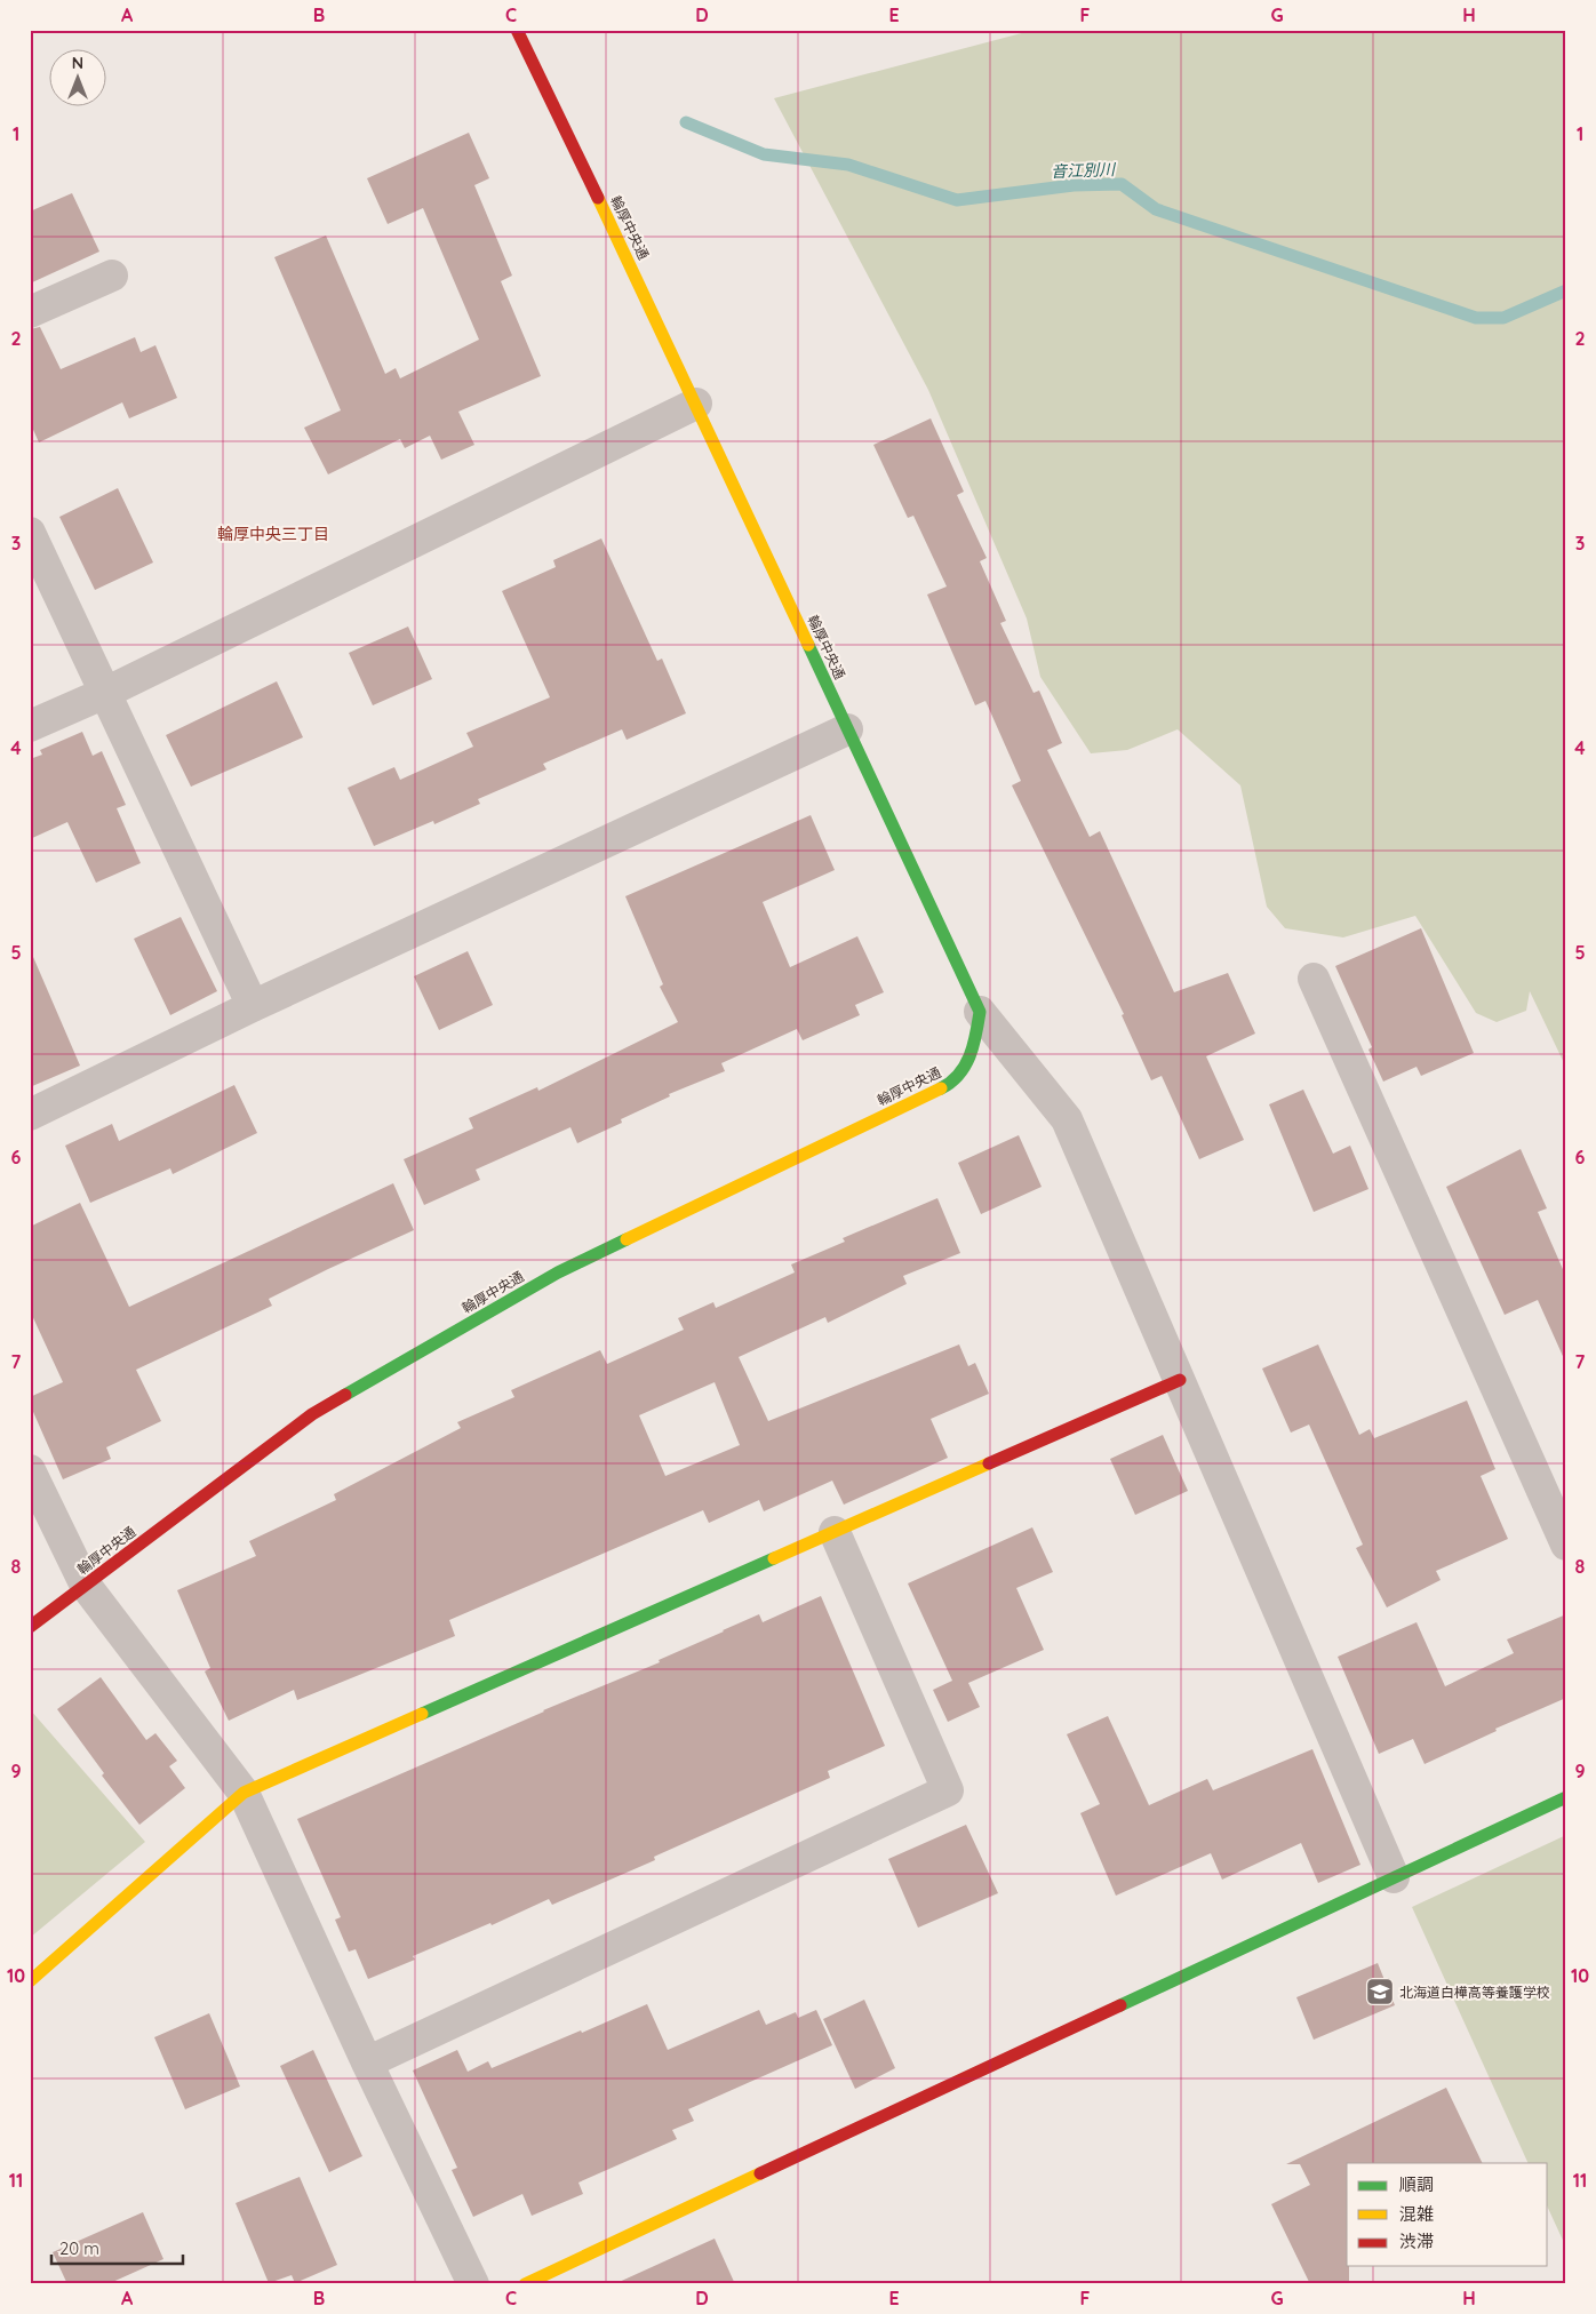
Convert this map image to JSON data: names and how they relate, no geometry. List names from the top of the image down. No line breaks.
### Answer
{"streets":{"street":["輪厚中央通"]},"districts":["輪厚中央三丁目"],"water":["音江別川"],"places":{"school or university":["北海道白樺高等養護学校"]},"legend":["順調","混雑","渋滞"],"scale_bar":"20 m","north":"top","grid":{"columns":["A","B","C","D","E","F","G","H"],"rows":["1","2","3","4","5","6","7","8","9","10","11"]}}
